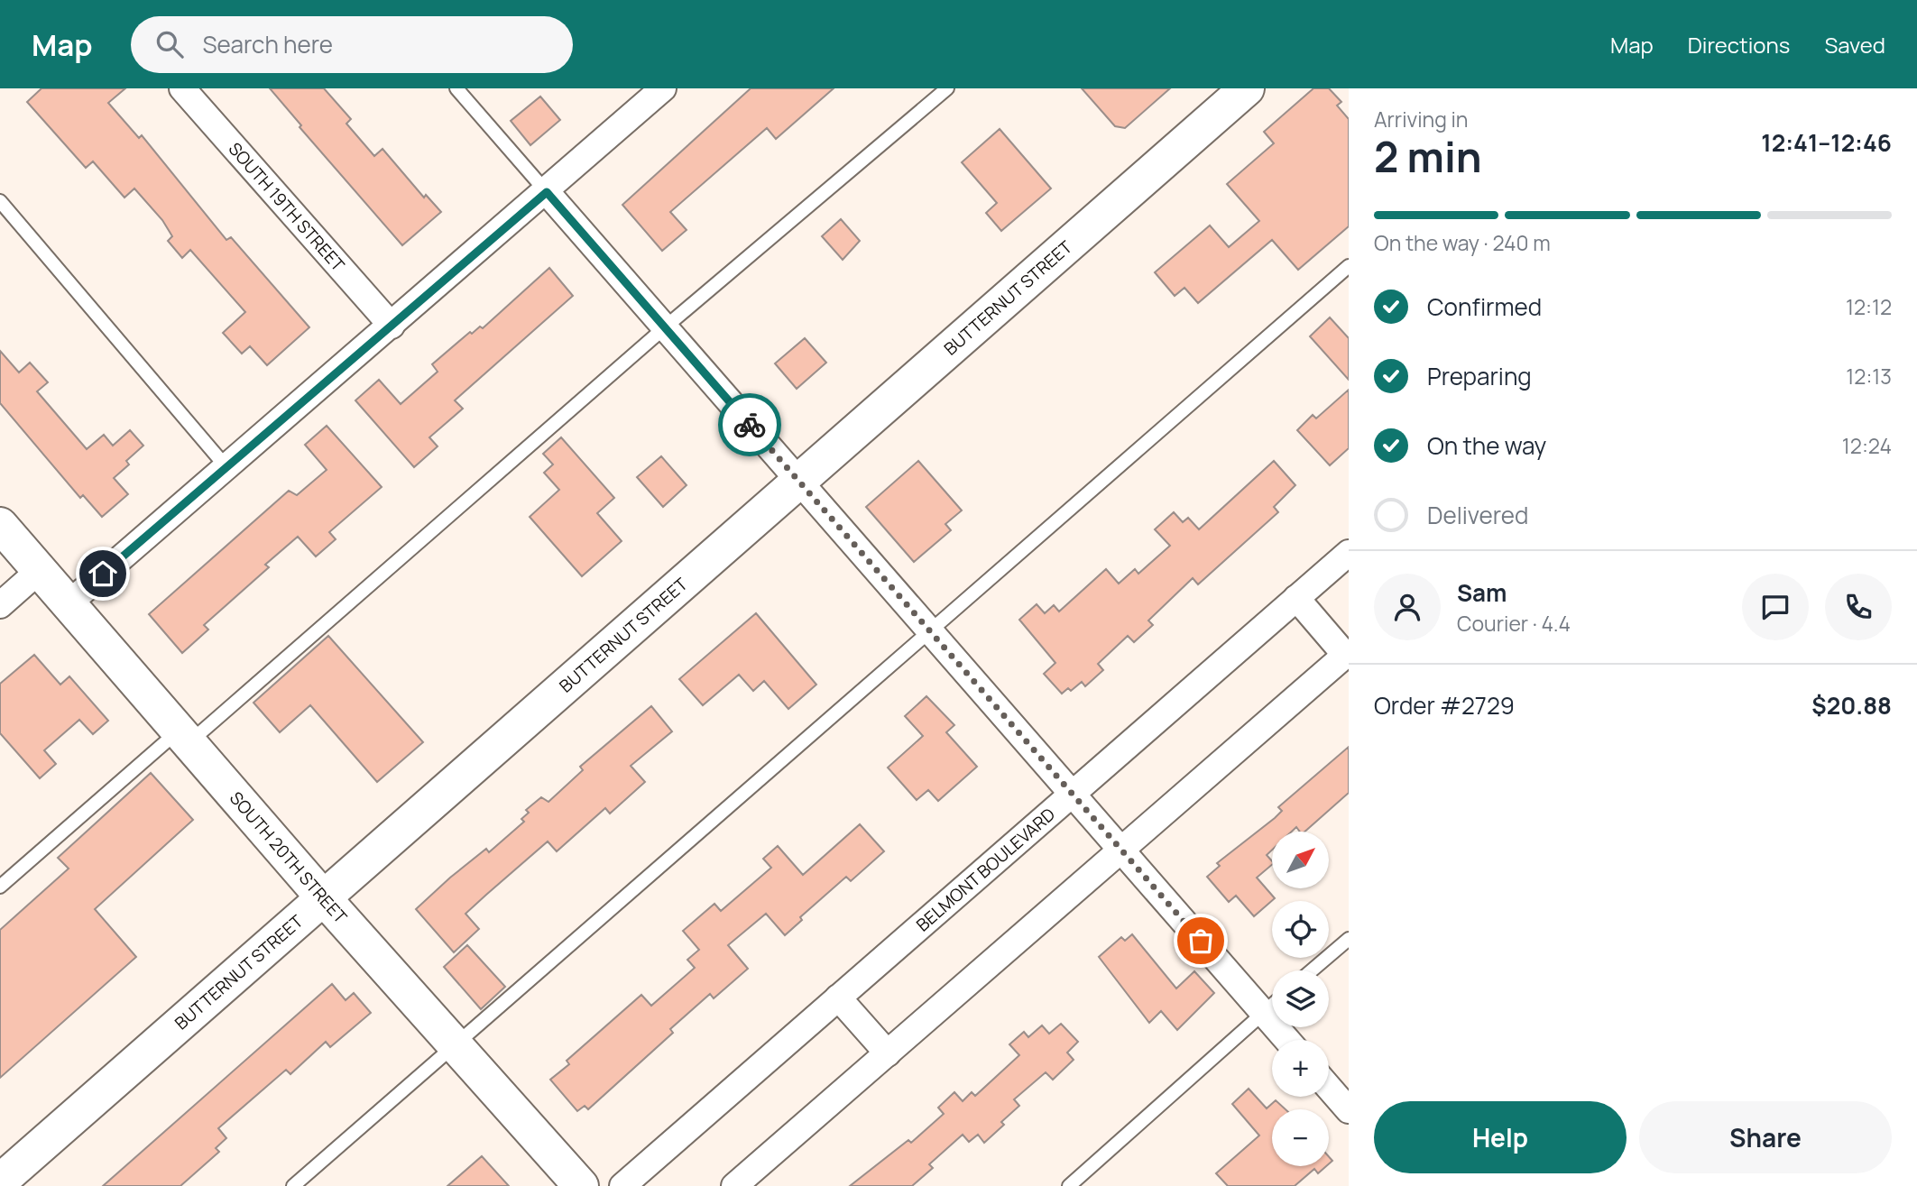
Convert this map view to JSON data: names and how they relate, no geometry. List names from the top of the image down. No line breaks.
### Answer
{"streets":{"street":["SOUTH 19TH STREET","BUTTERNUT STREET","SOUTH 20TH STREET","BELMONT BOULEVARD"]},"crossings":[["BUTTERNUT STREET","SOUTH 20TH STREET"]],"north":"top right","page":{"header":"Map","search":"Search here","nav":["Map","Directions","Saved"],"heading":["2 min","Arriving in","12:41–12:46"],"panel":["Sam","Courier · 4.4","Order #2729","$20.88"],"bar":"On the way · 240 m","list":[["Confirmed","12:12"],["Preparing","12:13"],["On the way","12:24"],"Delivered"],"map_buttons":["+","−"],"buttons":["Help","Share"]}}
